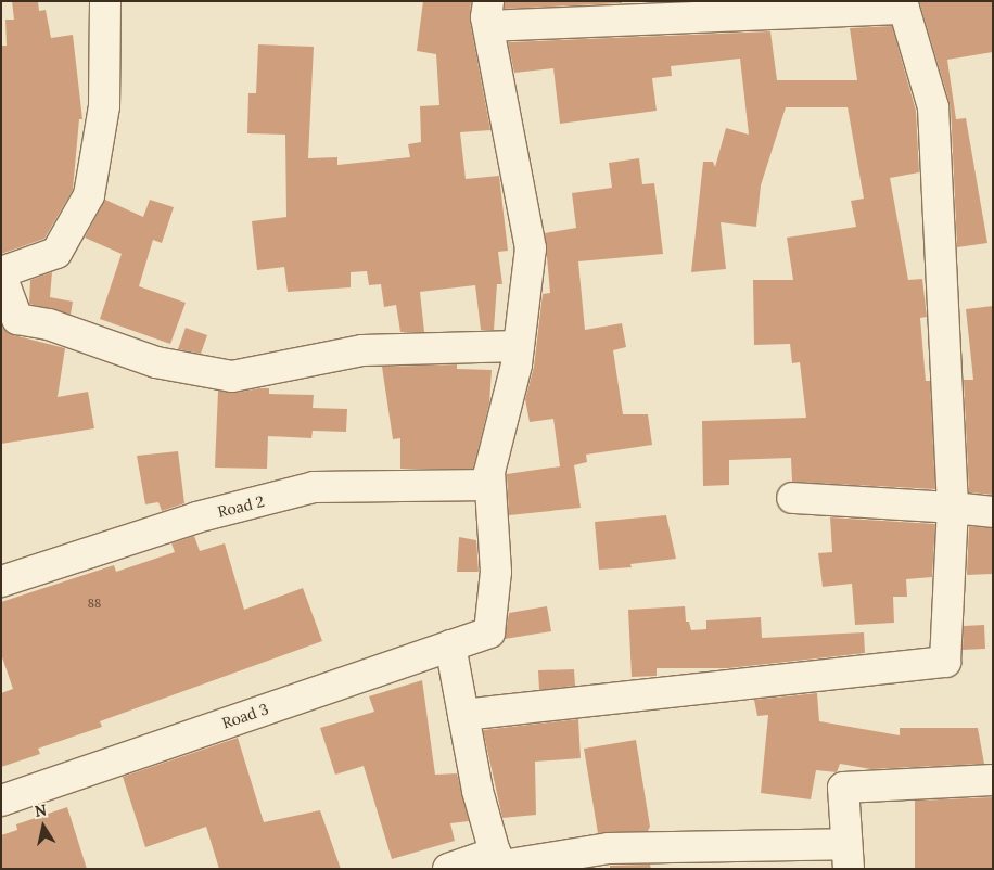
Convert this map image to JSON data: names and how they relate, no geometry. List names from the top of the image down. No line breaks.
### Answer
{"streets":{"street":["Road 2","Road 3"]},"crossings":[["Road 2","Road 3"]],"house_numbers":["88"],"north":"top"}
